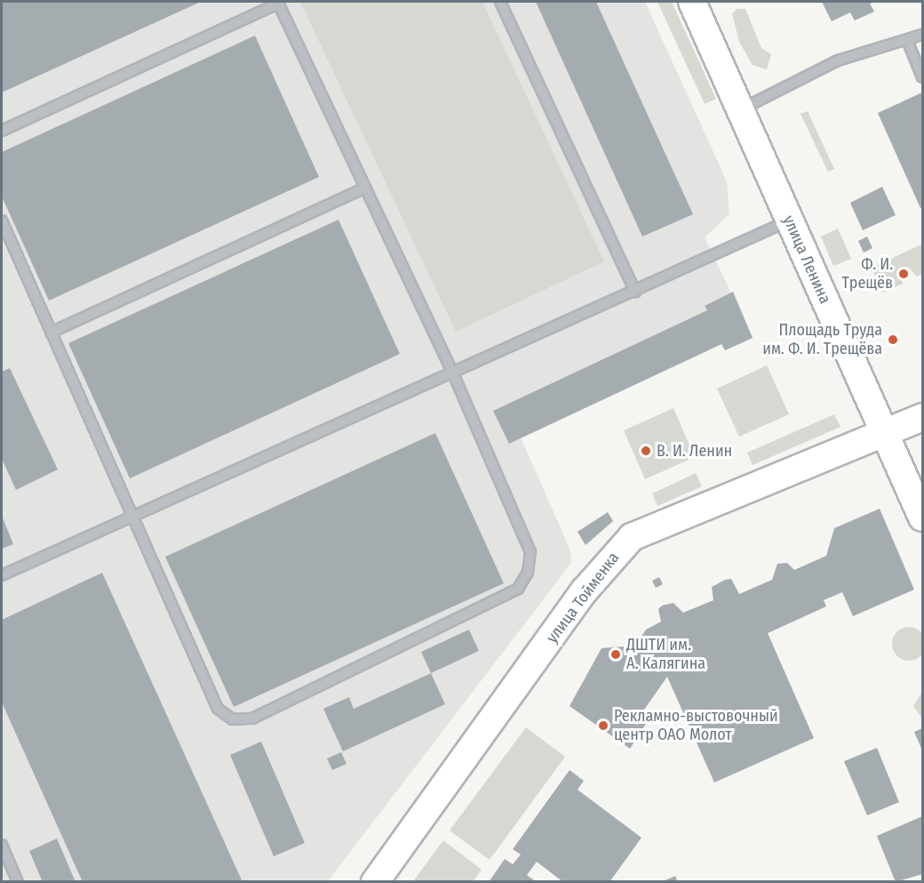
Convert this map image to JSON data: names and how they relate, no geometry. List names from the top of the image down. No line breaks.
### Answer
{"streets":{"street":["улица Ленина","улица Тойменка"]},"crossings":[["улица Ленина","улица Тойменка"]],"places":["Ф. И. Трещёв","Площадь Труда им. Ф. И. Трещёва","В. И. Ленин","ДШТИ им. А. Калягина","Рекламно-выстовочный центр ОАО Молот"]}
